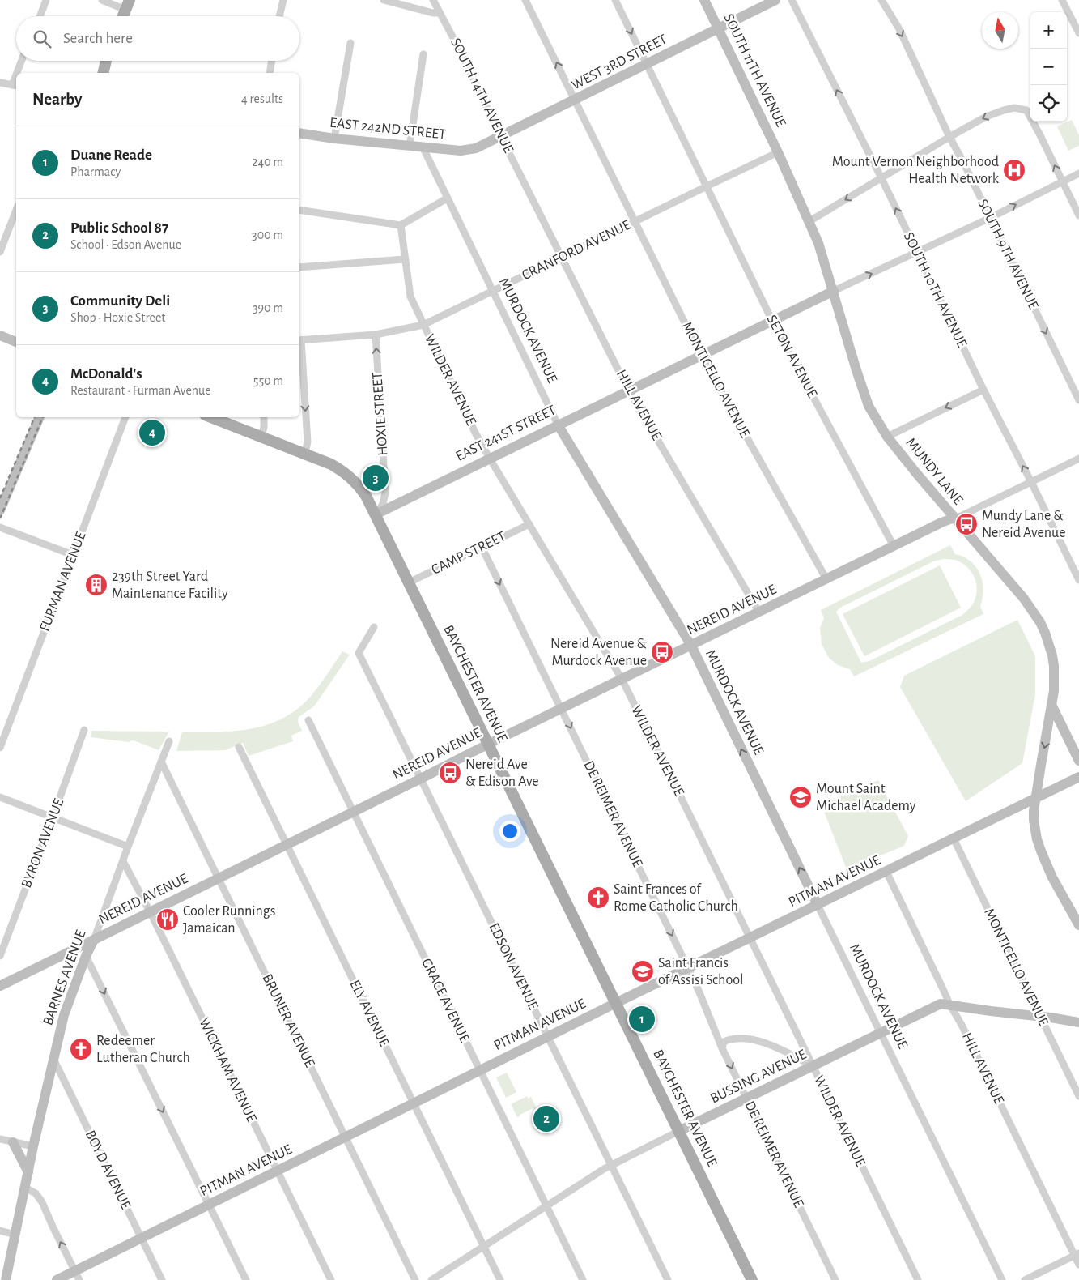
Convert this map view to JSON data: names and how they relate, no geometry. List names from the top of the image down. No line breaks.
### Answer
{"streets":{"main road":["BAYCHESTER AVENUE"],"street":["WEST 3RD STREET","SOUTH 11TH AVENUE","SOUTH 14TH AVENUE","EAST 242ND STREET","CRANFORD AVENUE","SOUTH 9TH AVENUE","SOUTH 10TH AVENUE","MURDOCK AVENUE","SETON AVENUE","WILDER AVENUE","MONTICELLO AVENUE","HILL AVENUE","HOXIE STREET","EAST 241ST STREET","MUNDY LANE","CAMP STREET","FURMAN AVENUE","NEREID AVENUE","DE REIMER AVENUE","BYRON AVENUE","PITMAN AVENUE","EDSON AVENUE","BARNES AVENUE","GRACE AVENUE","ELY AVENUE","BRUNER AVENUE","WICKHAM AVENUE","BUSSING AVENUE","BOYD AVENUE"]},"crossings":[["WEST 3RD STREET","SOUTH 11TH AVENUE"],["WEST 3RD STREET","SOUTH 14TH AVENUE"],["WEST 3RD STREET","EAST 242ND STREET"],["WEST 3RD STREET","SETON AVENUE"],["WEST 3RD STREET","MONTICELLO AVENUE"],["SOUTH 11TH AVENUE","CRANFORD AVENUE"],["SOUTH 11TH AVENUE","MUNDY LANE"],["SOUTH 14TH AVENUE","HILL AVENUE"],["EAST 242ND STREET","MURDOCK AVENUE"],["CRANFORD AVENUE","MURDOCK AVENUE"],["CRANFORD AVENUE","SETON AVENUE"],["CRANFORD AVENUE","WILDER AVENUE"],["CRANFORD AVENUE","MONTICELLO AVENUE"],["CRANFORD AVENUE","HILL AVENUE"],["CRANFORD AVENUE","HOXIE STREET"],["CRANFORD AVENUE","MUNDY LANE"],["MURDOCK AVENUE","EAST 241ST STREET"],["MURDOCK AVENUE","NEREID AVENUE"],["MURDOCK AVENUE","PITMAN AVENUE"],["MURDOCK AVENUE","BUSSING AVENUE"],["SETON AVENUE","EAST 241ST STREET"],["SETON AVENUE","NEREID AVENUE"],["WILDER AVENUE","EAST 241ST STREET"],["WILDER AVENUE","CAMP STREET"],["WILDER AVENUE","NEREID AVENUE"],["WILDER AVENUE","PITMAN AVENUE"],["WILDER AVENUE","BUSSING AVENUE"],["MONTICELLO AVENUE","EAST 241ST STREET"],["MONTICELLO AVENUE","NEREID AVENUE"],["MONTICELLO AVENUE","PITMAN AVENUE"],["MONTICELLO AVENUE","BUSSING AVENUE"],["HILL AVENUE","EAST 241ST STREET"],["HILL AVENUE","NEREID AVENUE"],["HILL AVENUE","PITMAN AVENUE"],["HILL AVENUE","BUSSING AVENUE"],["HOXIE STREET","EAST 241ST STREET"],["HOXIE STREET","BAYCHESTER AVENUE"],["EAST 241ST STREET","MUNDY LANE"],["EAST 241ST STREET","BAYCHESTER AVENUE"],["MUNDY LANE","NEREID AVENUE"],["MUNDY LANE","PITMAN AVENUE"],["CAMP STREET","BAYCHESTER AVENUE"],["CAMP STREET","DE REIMER AVENUE"],["NEREID AVENUE","BAYCHESTER AVENUE"],["NEREID AVENUE","DE REIMER AVENUE"],["NEREID AVENUE","EDSON AVENUE"],["NEREID AVENUE","BARNES AVENUE"],["NEREID AVENUE","GRACE AVENUE"],["NEREID AVENUE","ELY AVENUE"],["NEREID AVENUE","BRUNER AVENUE"],["NEREID AVENUE","WICKHAM AVENUE"],["BAYCHESTER AVENUE","PITMAN AVENUE"],["BAYCHESTER AVENUE","BUSSING AVENUE"],["DE REIMER AVENUE","PITMAN AVENUE"],["DE REIMER AVENUE","BUSSING AVENUE"],["PITMAN AVENUE","EDSON AVENUE"],["PITMAN AVENUE","GRACE AVENUE"],["PITMAN AVENUE","ELY AVENUE"],["PITMAN AVENUE","BRUNER AVENUE"],["PITMAN AVENUE","WICKHAM AVENUE"],["PITMAN AVENUE","BOYD AVENUE"],["EDSON AVENUE","BUSSING AVENUE"],["BARNES AVENUE","BRUNER AVENUE"],["BARNES AVENUE","WICKHAM AVENUE"],["BARNES AVENUE","BOYD AVENUE"],["GRACE AVENUE","BUSSING AVENUE"],["ELY AVENUE","BUSSING AVENUE"]],"one_way":["SOUTH 9TH AVENUE","SOUTH 10TH AVENUE","HOXIE STREET","DE REIMER AVENUE"],"places":{"hospital":["Mount Vernon Neighborhood Health Network"],"bus stop":["Mundy Lane & Nereid Avenue","Nereid Avenue & Murdock Avenue","Nereid Ave & Edison Ave"],"building":["239th Street Yard Maintenance Facility"],"school or university":["Mount Saint Michael Academy","Saint Francis of Assisi School"],"church":["Saint Frances of Rome Catholic Church","Redeemer Lutheran Church"],"restaurant":["Cooler Runnings Jamaican"]},"north":"top","page":{"map_buttons":["+","−"],"search":"Search here","heading":["Nearby","4 results"],"list":[{"mark":"1","name":"Duane Reade","note":"Pharmacy","value":"240 m"},{"mark":"2","name":"Public School 87","note":"School · Edson Avenue","value":"300 m"},{"mark":"3","name":"Community Deli","note":"Shop · Hoxie Street","value":"390 m"},{"mark":"4","name":"McDonald's","note":"Restaurant · Furman Avenue","value":"550 m"}],"pins":["4","3","1","2"]}}
